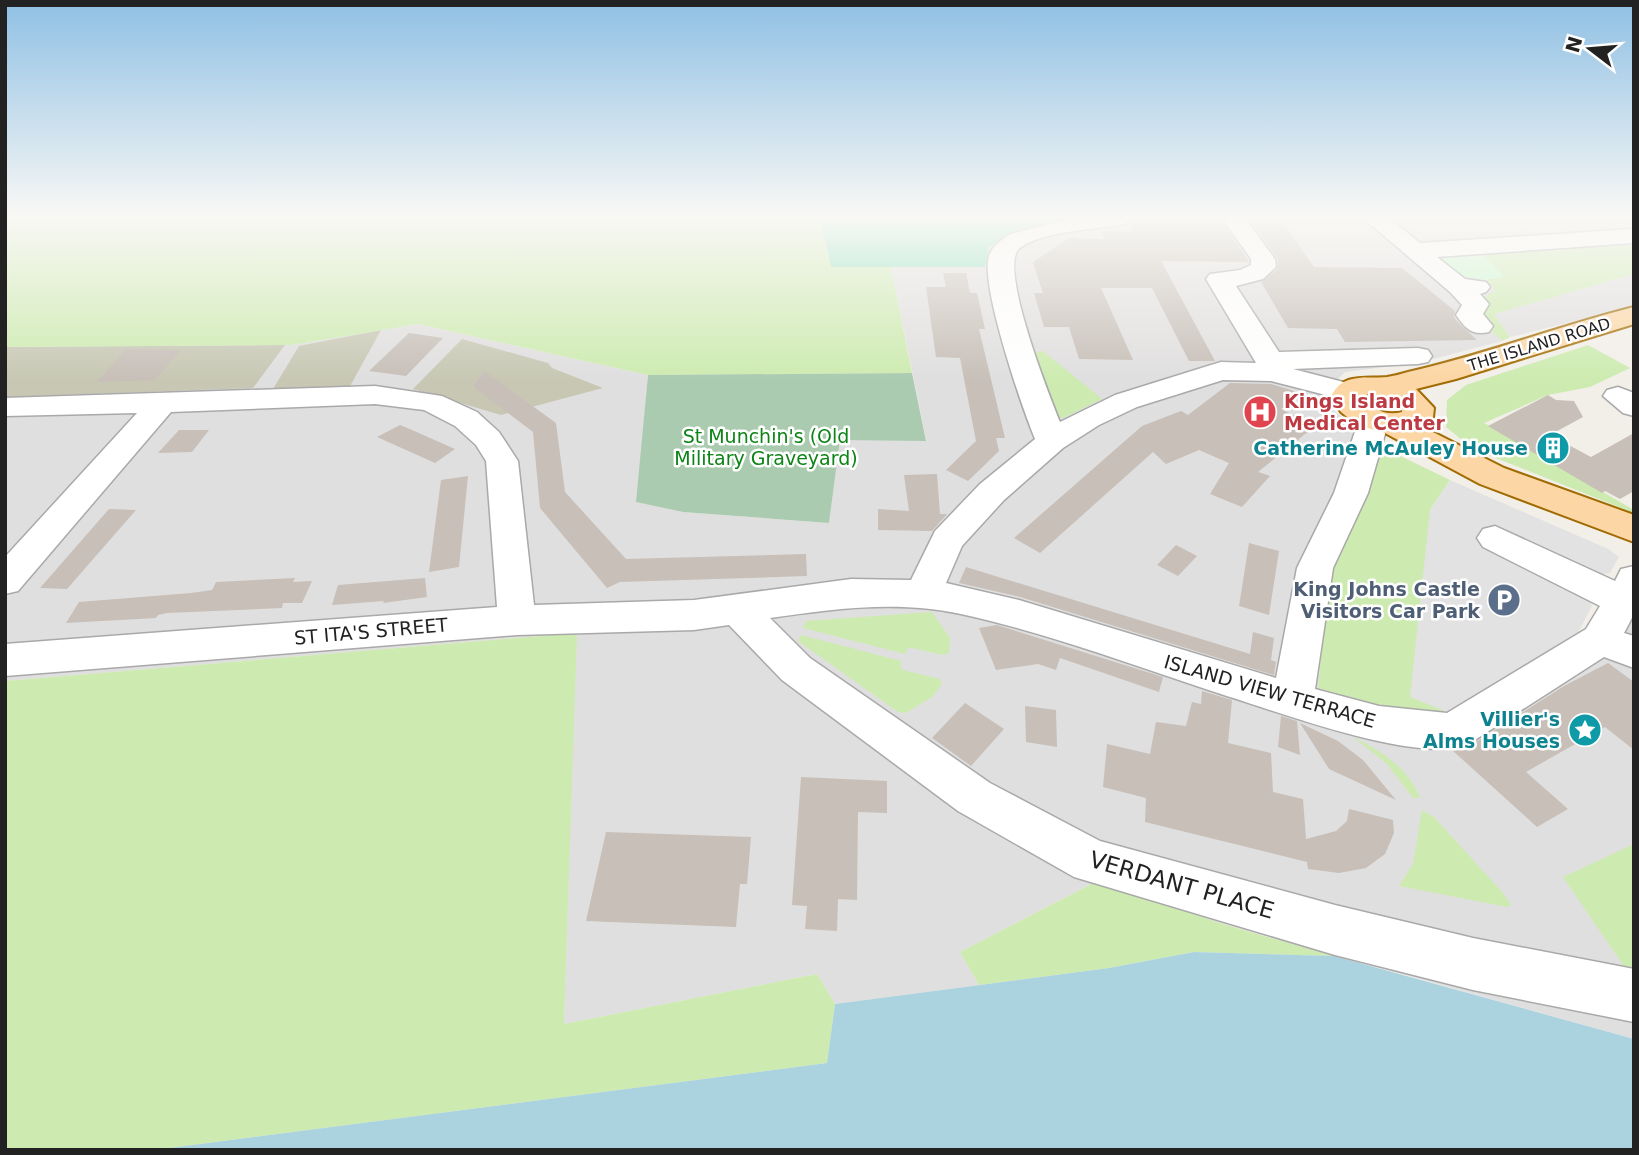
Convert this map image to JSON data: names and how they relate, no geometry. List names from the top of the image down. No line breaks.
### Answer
{"streets":{"main road":["THE ISLAND ROAD"],"street":["ST ITA'S STREET","ISLAND VIEW TERRACE","VERDANT PLACE"]},"crossings":[["ST ITA'S STREET","VERDANT PLACE"]],"parks":["St Munchin's (Old Military Graveyard)"],"places":{"hospital":["Kings Island Medical Center"],"building":["Catherine McAuley House"],"parking":["King Johns Castle Visitors Car Park"],"place":["Villier's Alms Houses"]},"north":"left"}
